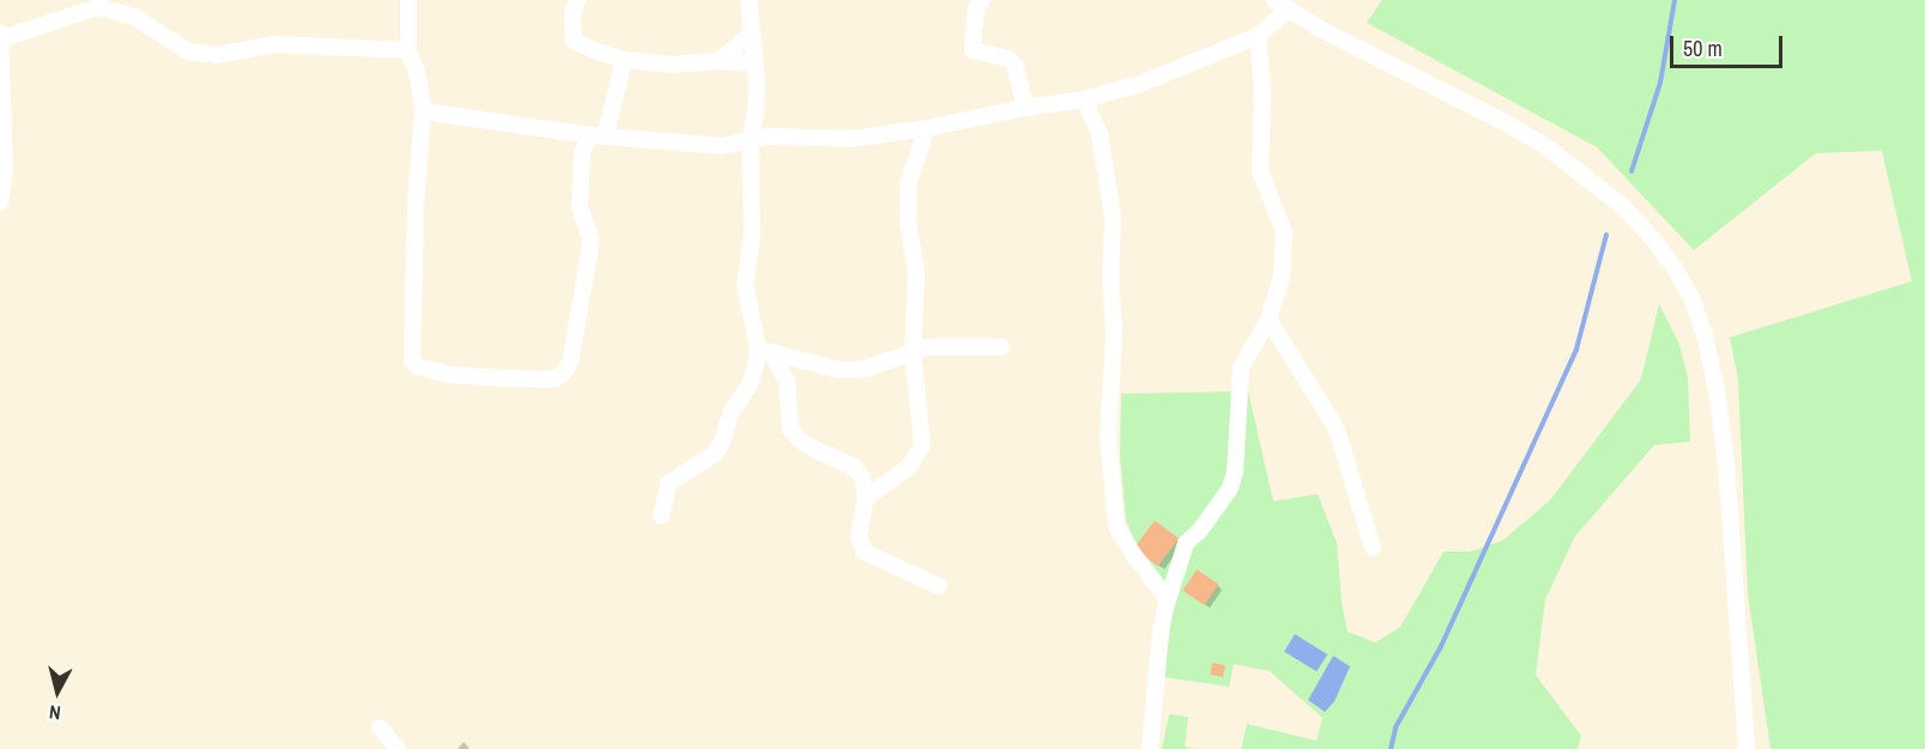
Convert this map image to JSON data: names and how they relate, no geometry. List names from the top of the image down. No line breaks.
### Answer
{"scale_bar":"50 m","north":"bottom"}
